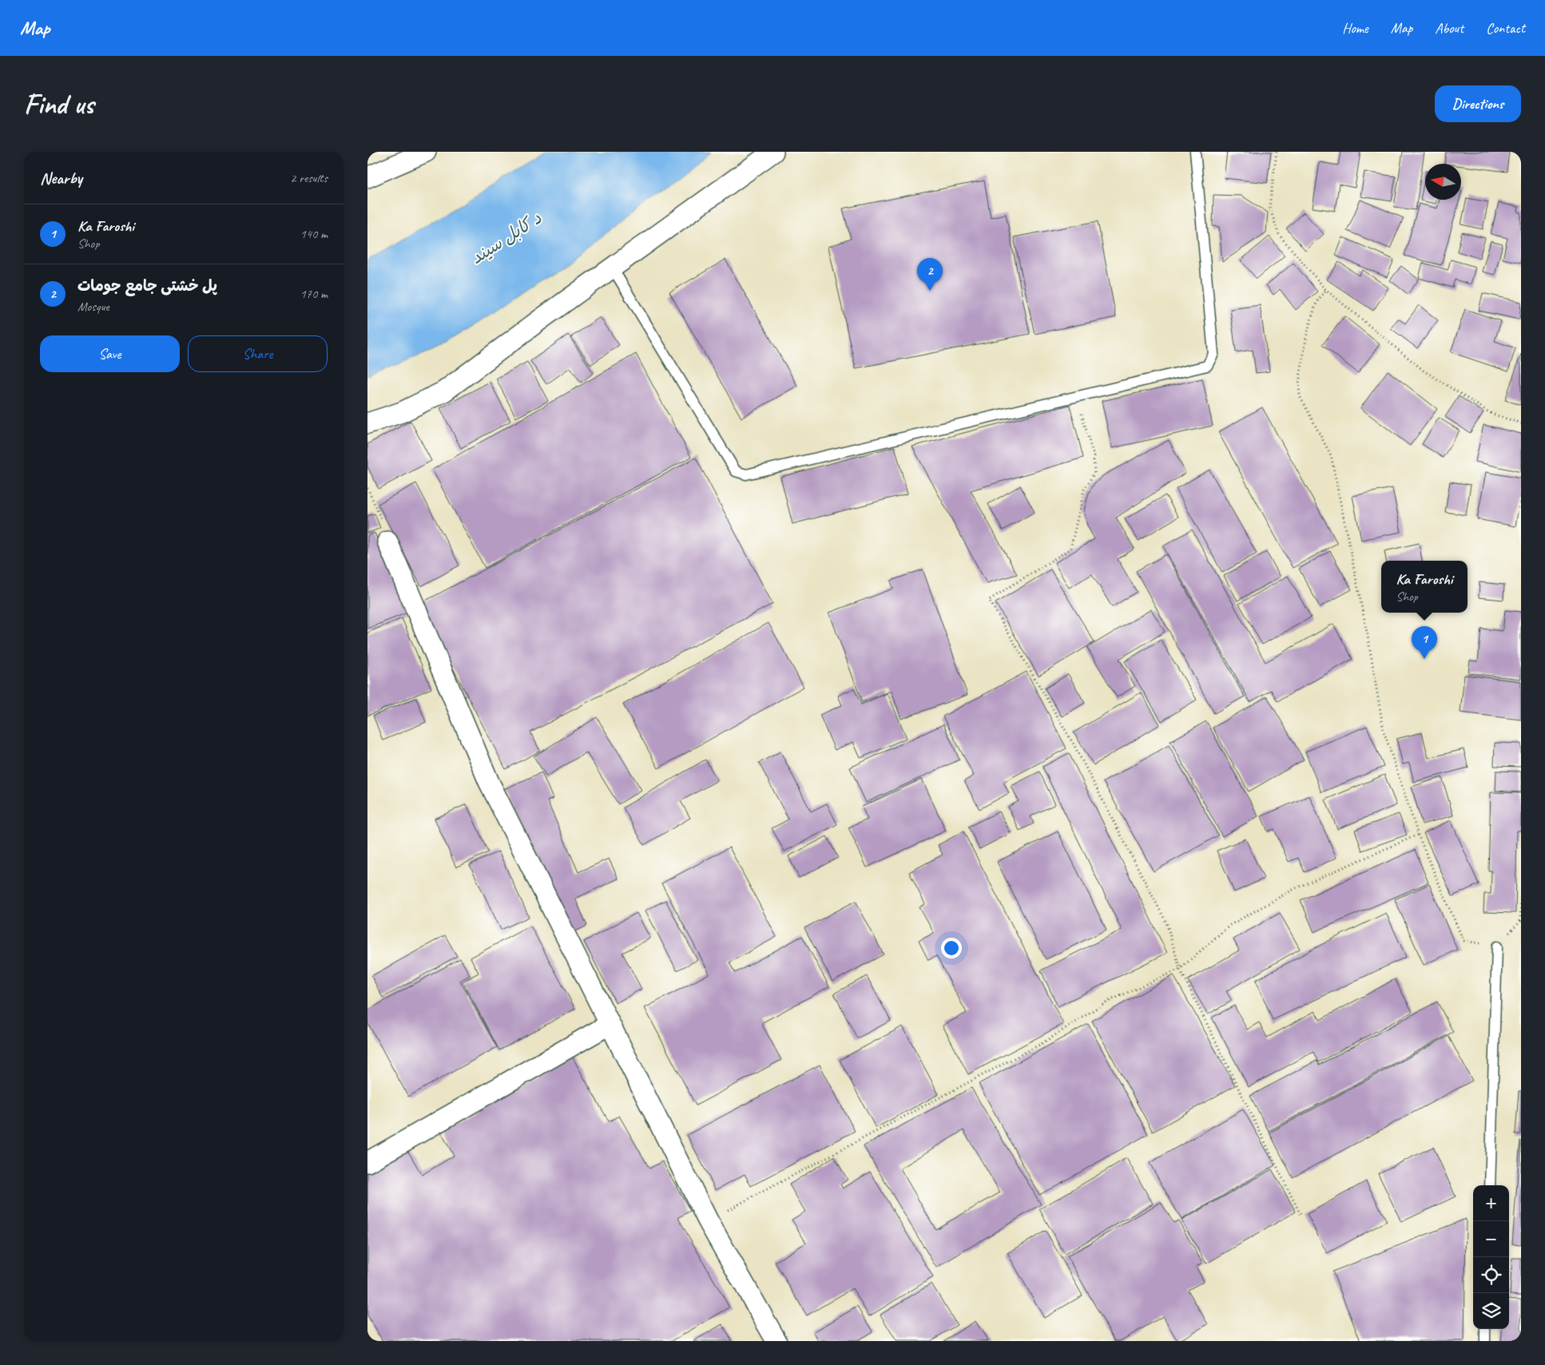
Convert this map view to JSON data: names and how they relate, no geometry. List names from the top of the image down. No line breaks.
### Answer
{"water":["د کابل سيند"],"north":"left","page":{"header":"Map","nav":["Home","Map","About","Contact"],"buttons":["Directions",["Save","Share"]],"title":"Find us","heading":["Nearby","2 results"],"list":[{"mark":"1","name":"Ka Faroshi","note":"Shop","value":"140 m"},{"mark":"2","name":"پل خشتی جامع جومات","note":"Mosque","value":"170 m"}],"pins":["2","1"],"popup":["Ka Faroshi","Shop"],"map_buttons":["+","−"]}}
